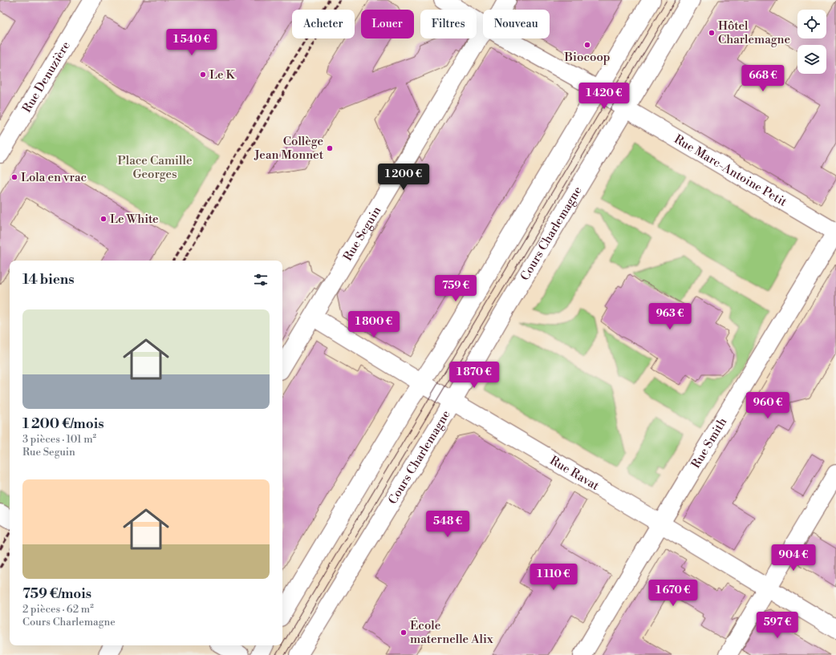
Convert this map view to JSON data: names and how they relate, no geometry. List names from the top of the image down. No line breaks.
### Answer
{"streets":{"street":["Rue Denuzière","Rue Marc-Antoine Petit","Cours Charlemagne","Rue Seguin","Rue Smith","Rue Ravat"]},"crossings":[["Rue Marc-Antoine Petit","Cours Charlemagne"],["Rue Marc-Antoine Petit","Rue Smith"],["Cours Charlemagne","Rue Ravat"],["Rue Seguin","Rue Ravat"],["Rue Smith","Rue Ravat"]],"parks":["Place Camille Georges"],"places":["Hôtel Charlemagne","Biocoop","Le K","Collège Jean Monnet","Lola en vrac","Le White","École maternelle Alix"],"page":{"chip":["Acheter","Louer","Filtres","Nouveau"],"price":["1 540 €","668 €","1 420 €","1 200 €","759 €","963 €","1 800 €","1 870 €","960 €","548 €","904 €","1 110 €","1 670 €","597 €"],"heading":"14 biens","list":[{"name":"1 200 €/mois","note":"3 pièces · 101 m² · Rue Seguin"},{"name":"759 €/mois","note":"2 pièces · 62 m² · Cours Charlemagne"}]}}
